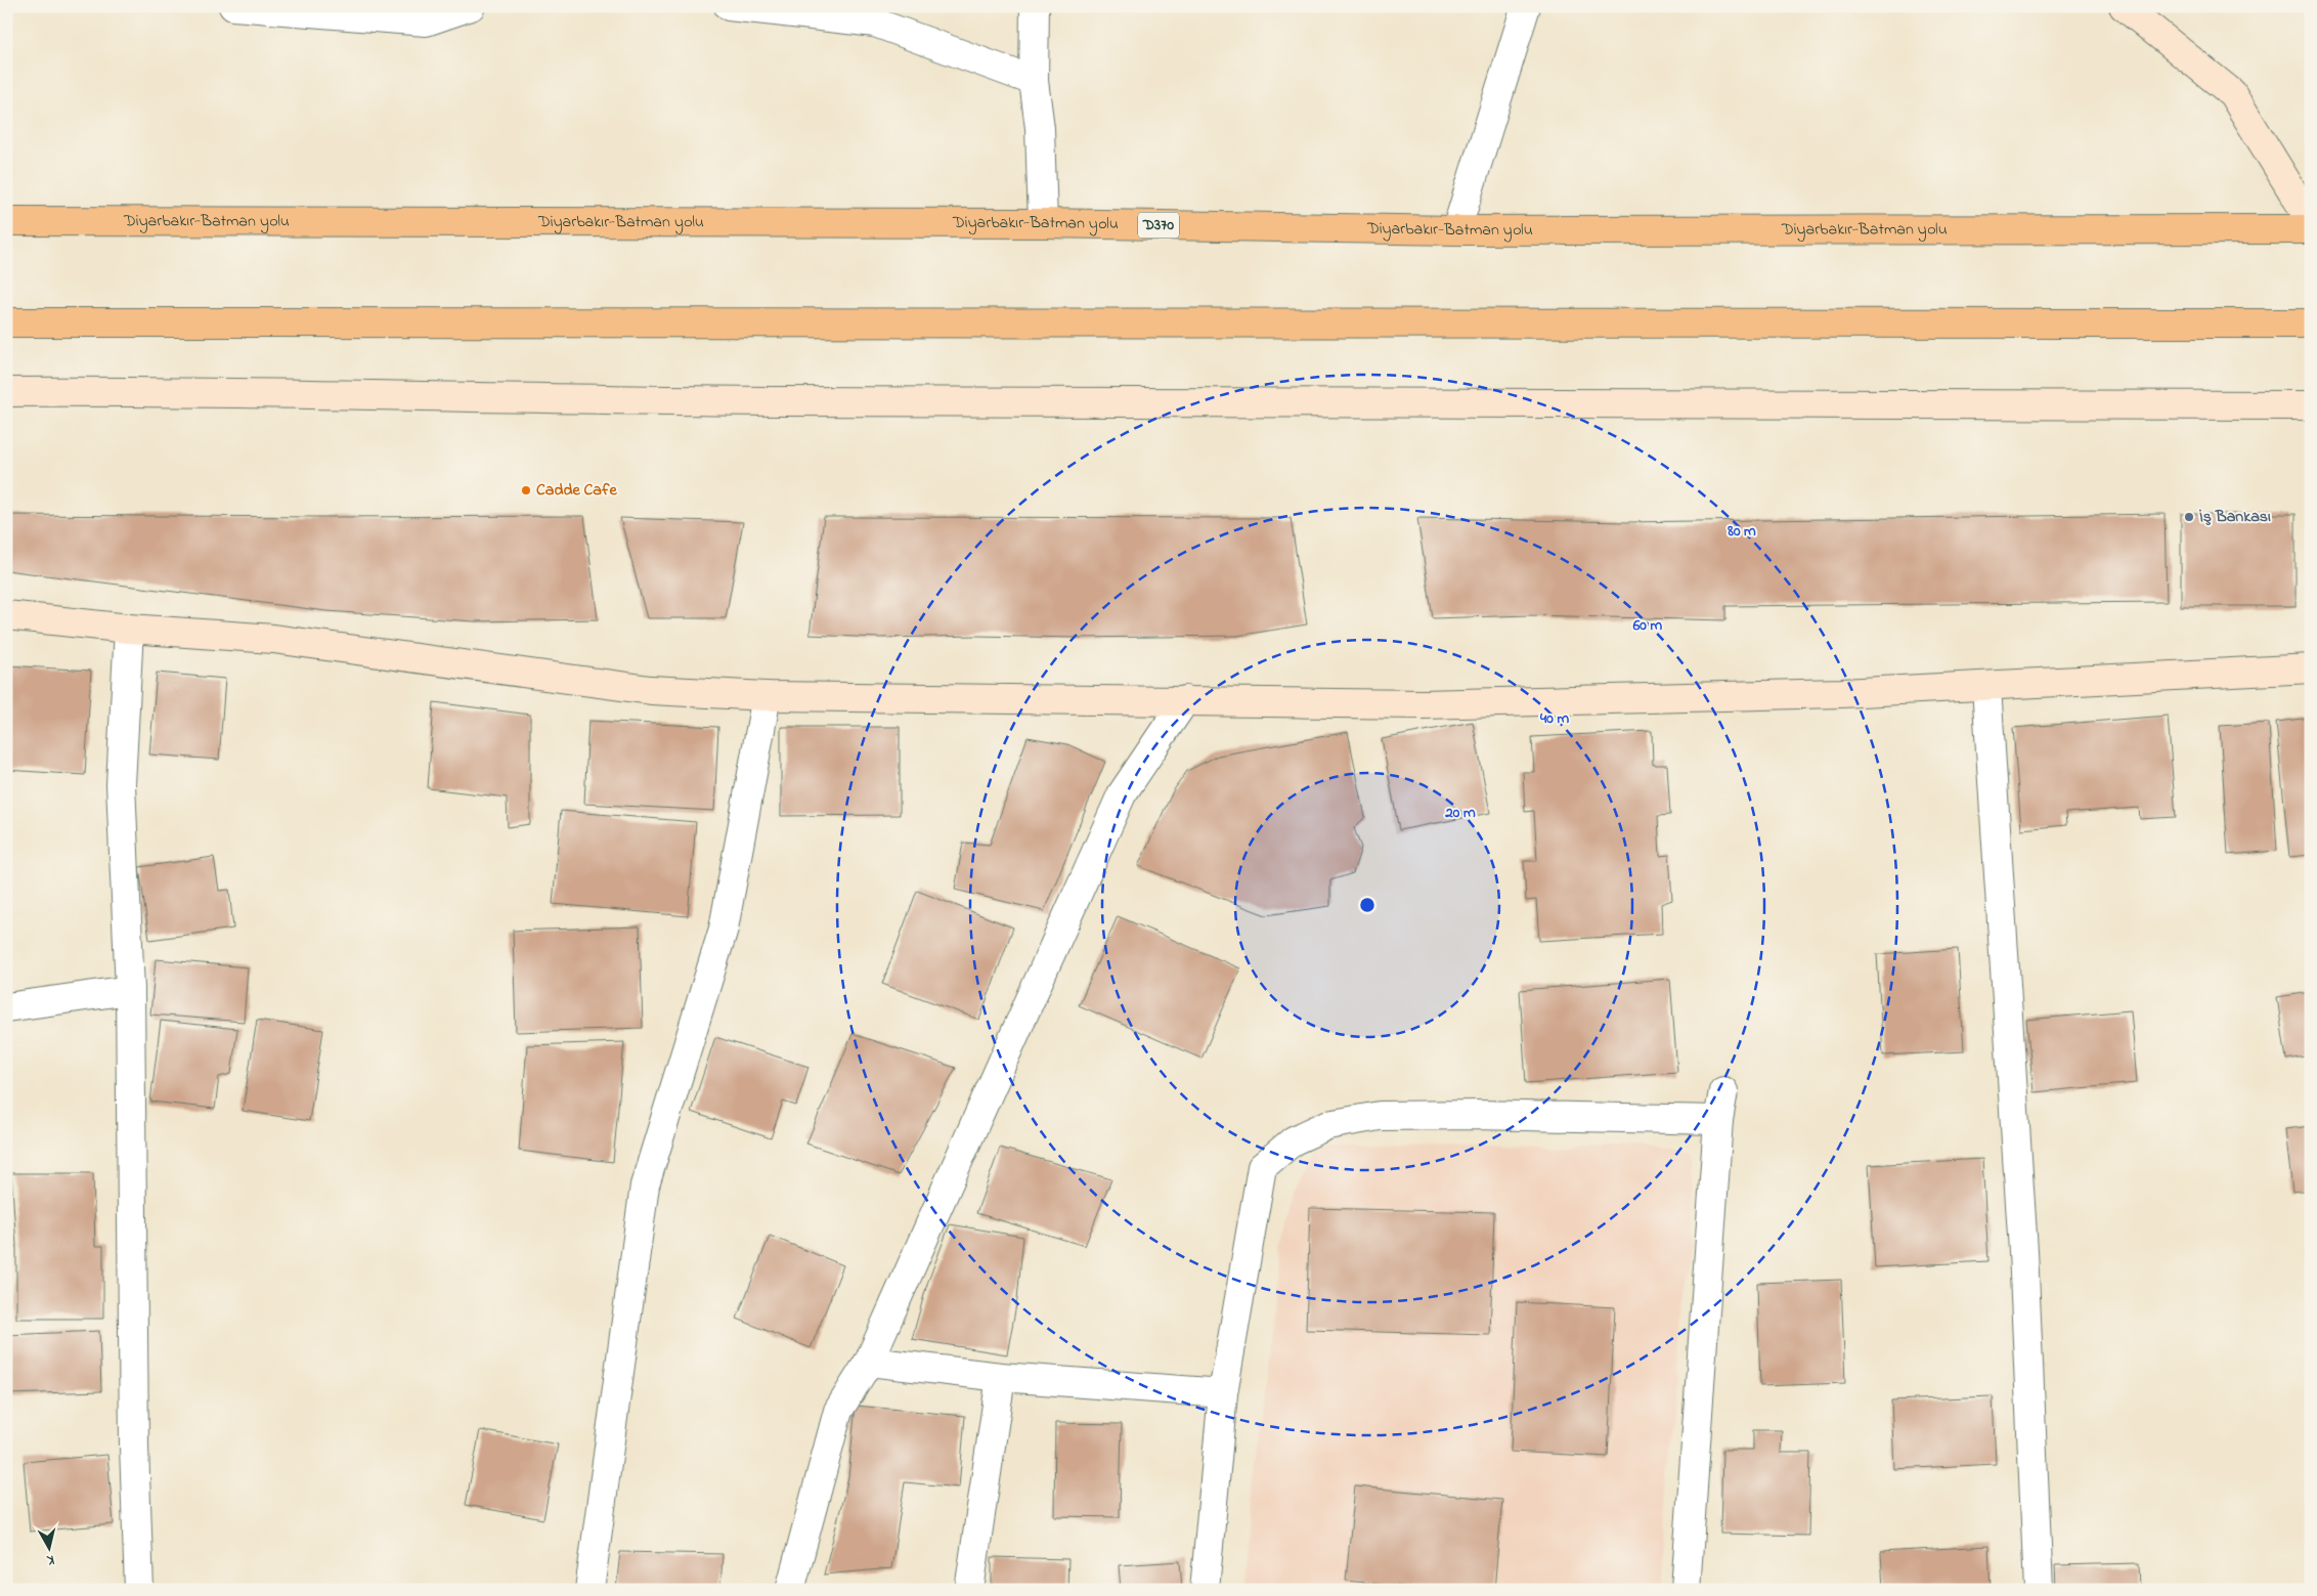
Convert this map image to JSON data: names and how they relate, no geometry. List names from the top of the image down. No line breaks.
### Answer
{"streets":{"highway":["Diyarbakır-Batman yolu","D370"]},"places":["Cadde Cafe","İş Bankası"],"north":"bottom","rings":["80 m","60 m","40 m","20 m"]}
